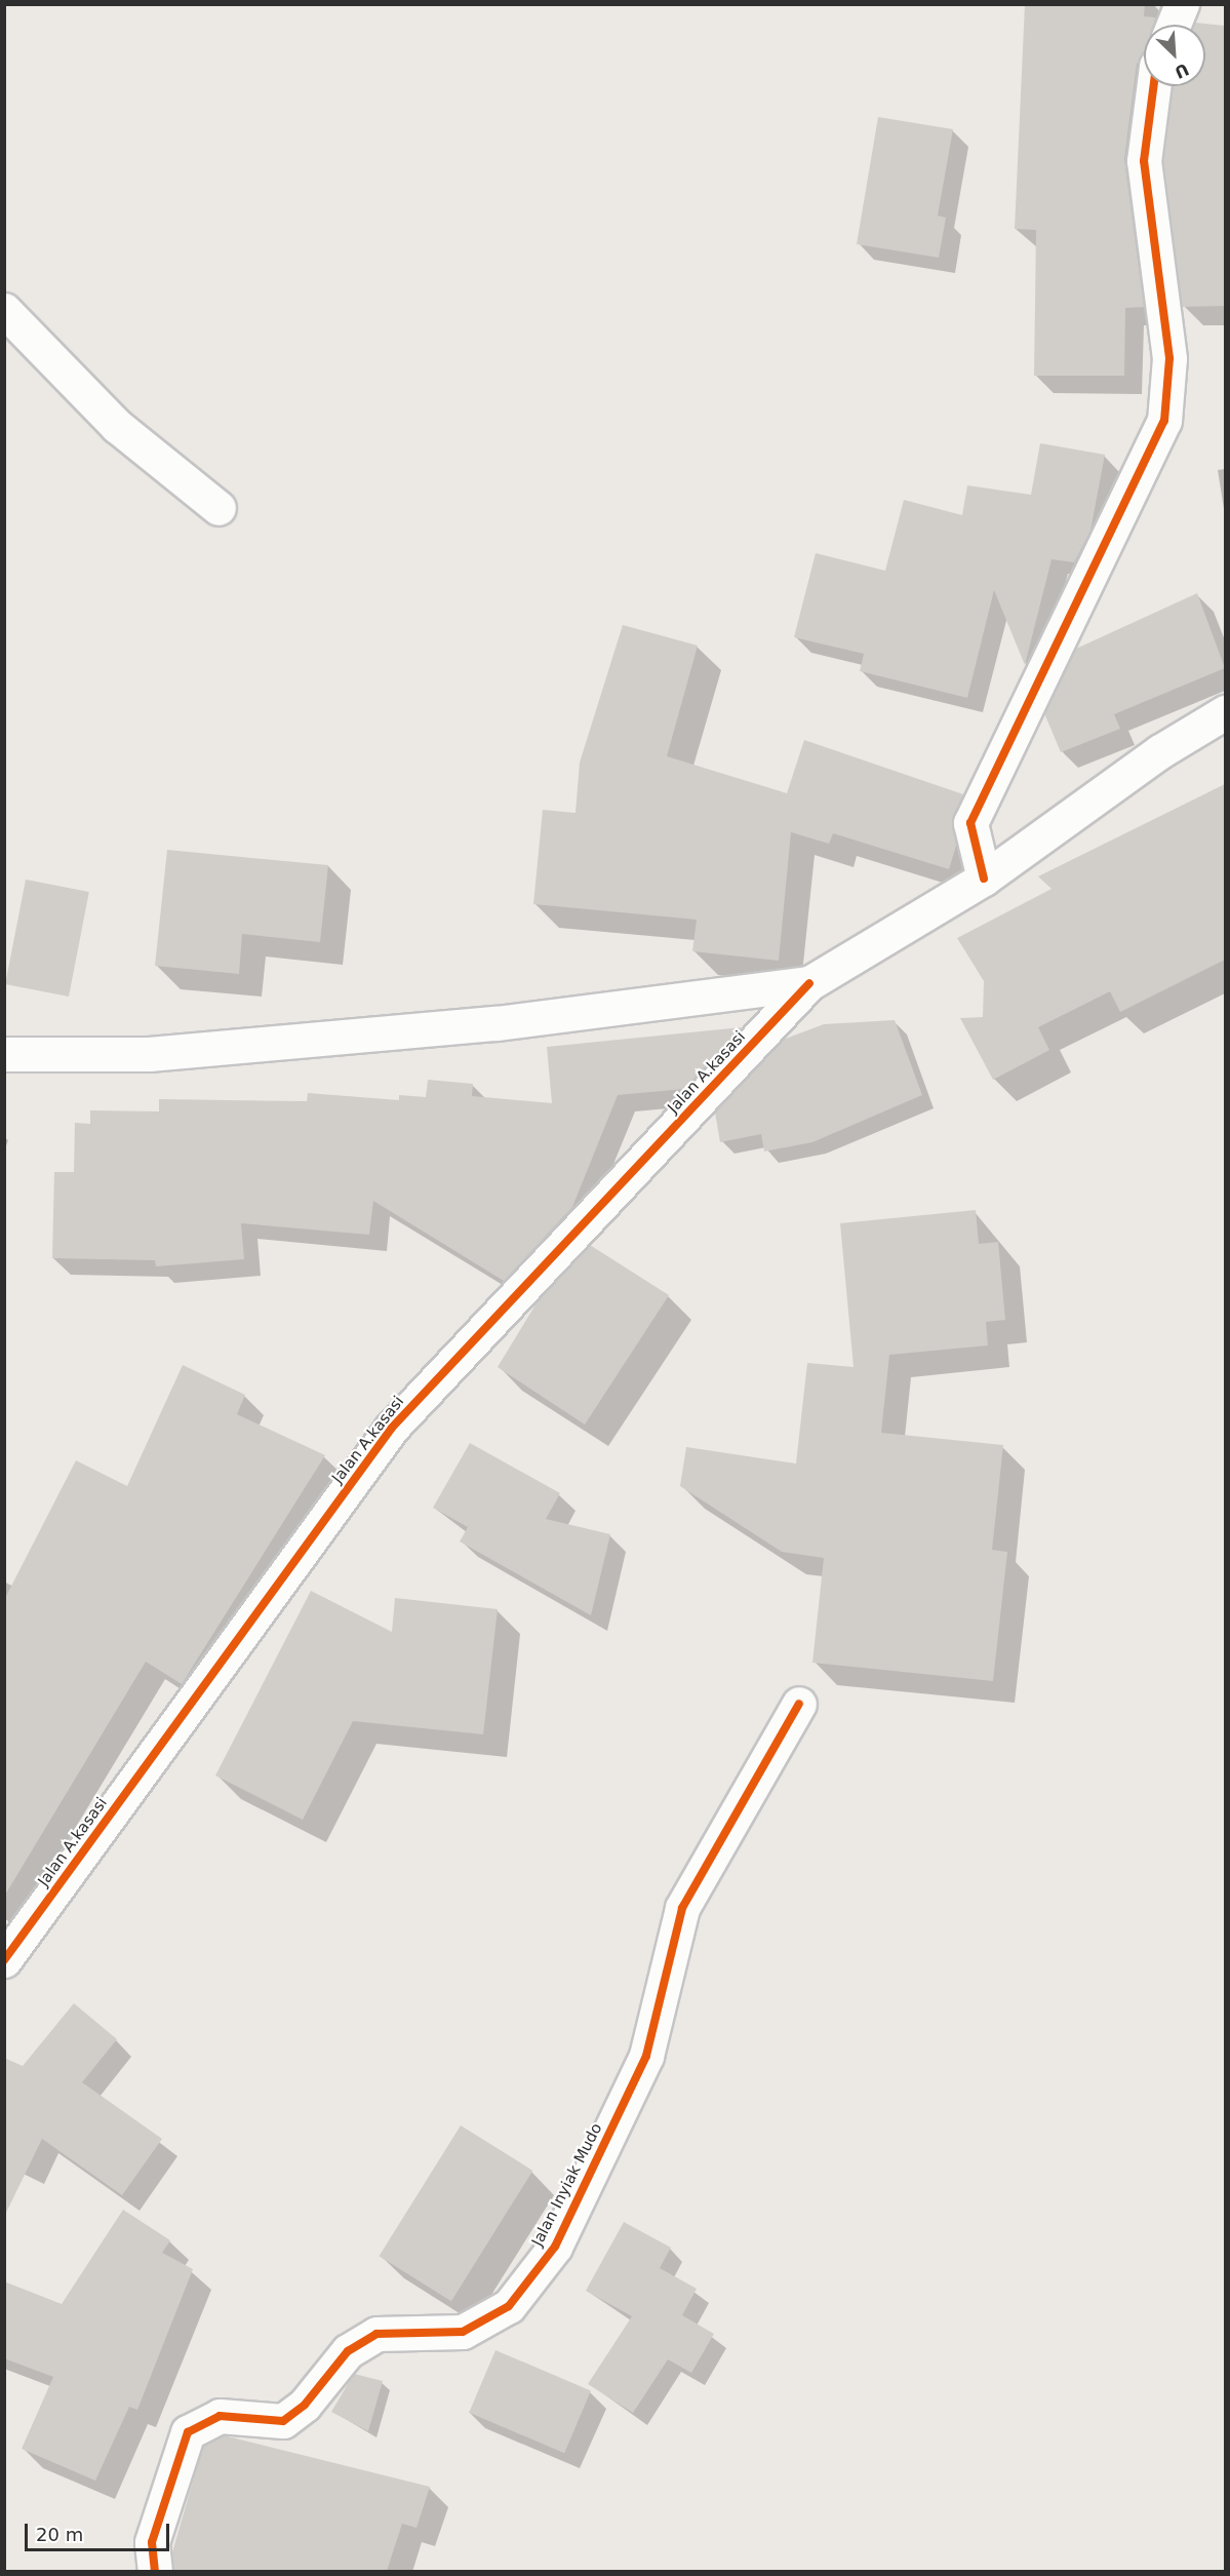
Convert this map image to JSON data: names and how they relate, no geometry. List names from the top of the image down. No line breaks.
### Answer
{"streets":{"street":["Jalan A.kasasi","Jalan Inyiak Mudo"]},"scale_bar":"20 m","north":"bottom right"}
